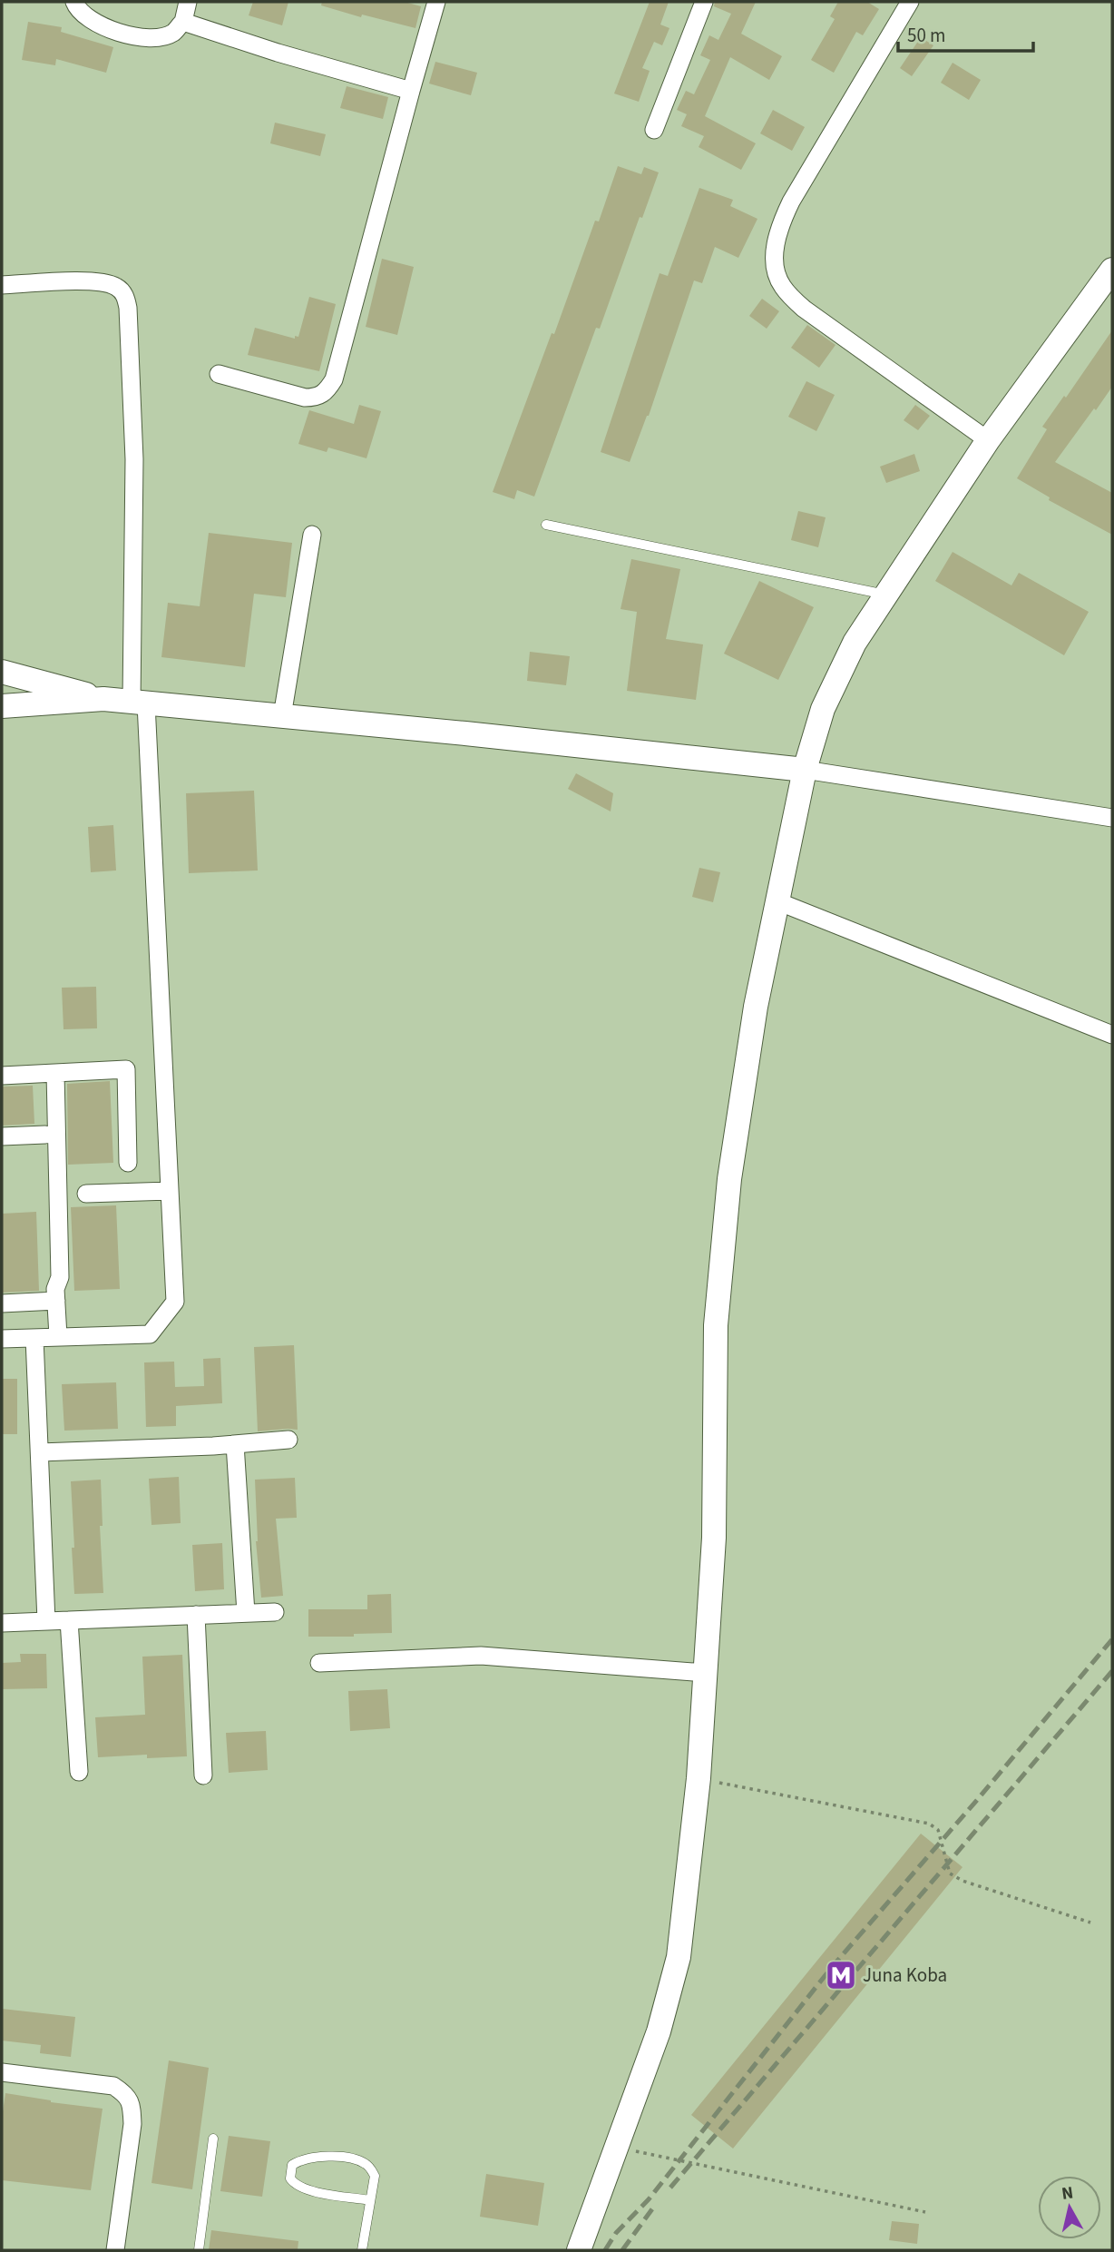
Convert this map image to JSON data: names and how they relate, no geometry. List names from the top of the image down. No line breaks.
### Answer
{"places":{"metro station":["Juna Koba"]},"scale_bar":"50 m","north":"top"}
